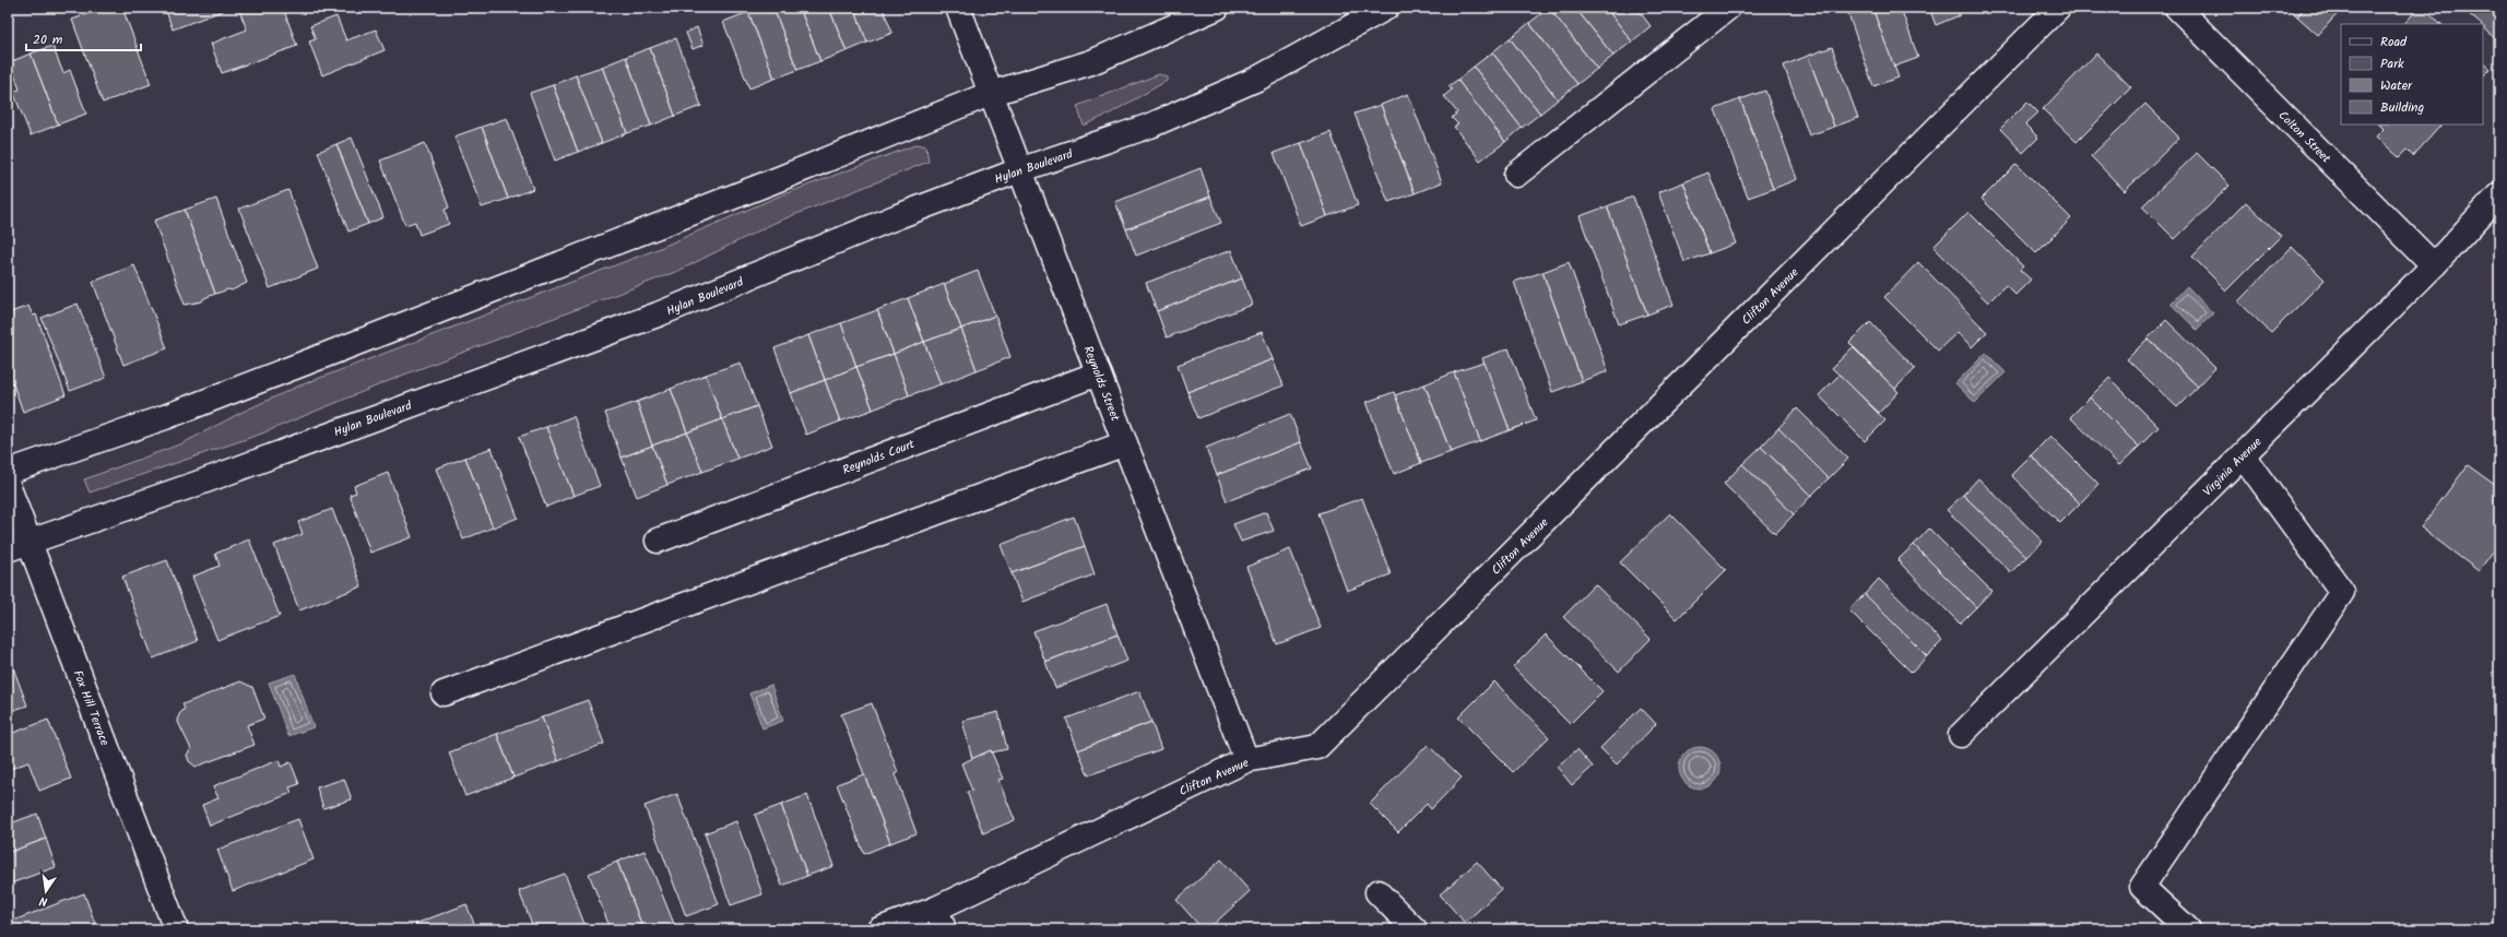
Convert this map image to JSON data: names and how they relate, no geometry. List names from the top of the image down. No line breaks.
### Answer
{"streets":{"street":["Colton Street","Hylan Boulevard","Clifton Avenue","Reynolds Street","Reynolds Court","Virginia Avenue","Fox Hill Terrace"]},"crossings":[["Colton Street","Virginia Avenue"],["Hylan Boulevard","Reynolds Street"],["Hylan Boulevard","Fox Hill Terrace"],["Clifton Avenue","Reynolds Street"],["Reynolds Street","Reynolds Court"]],"legend":["Road","Park","Water","Building"],"scale_bar":"20 m","north":"bottom"}
